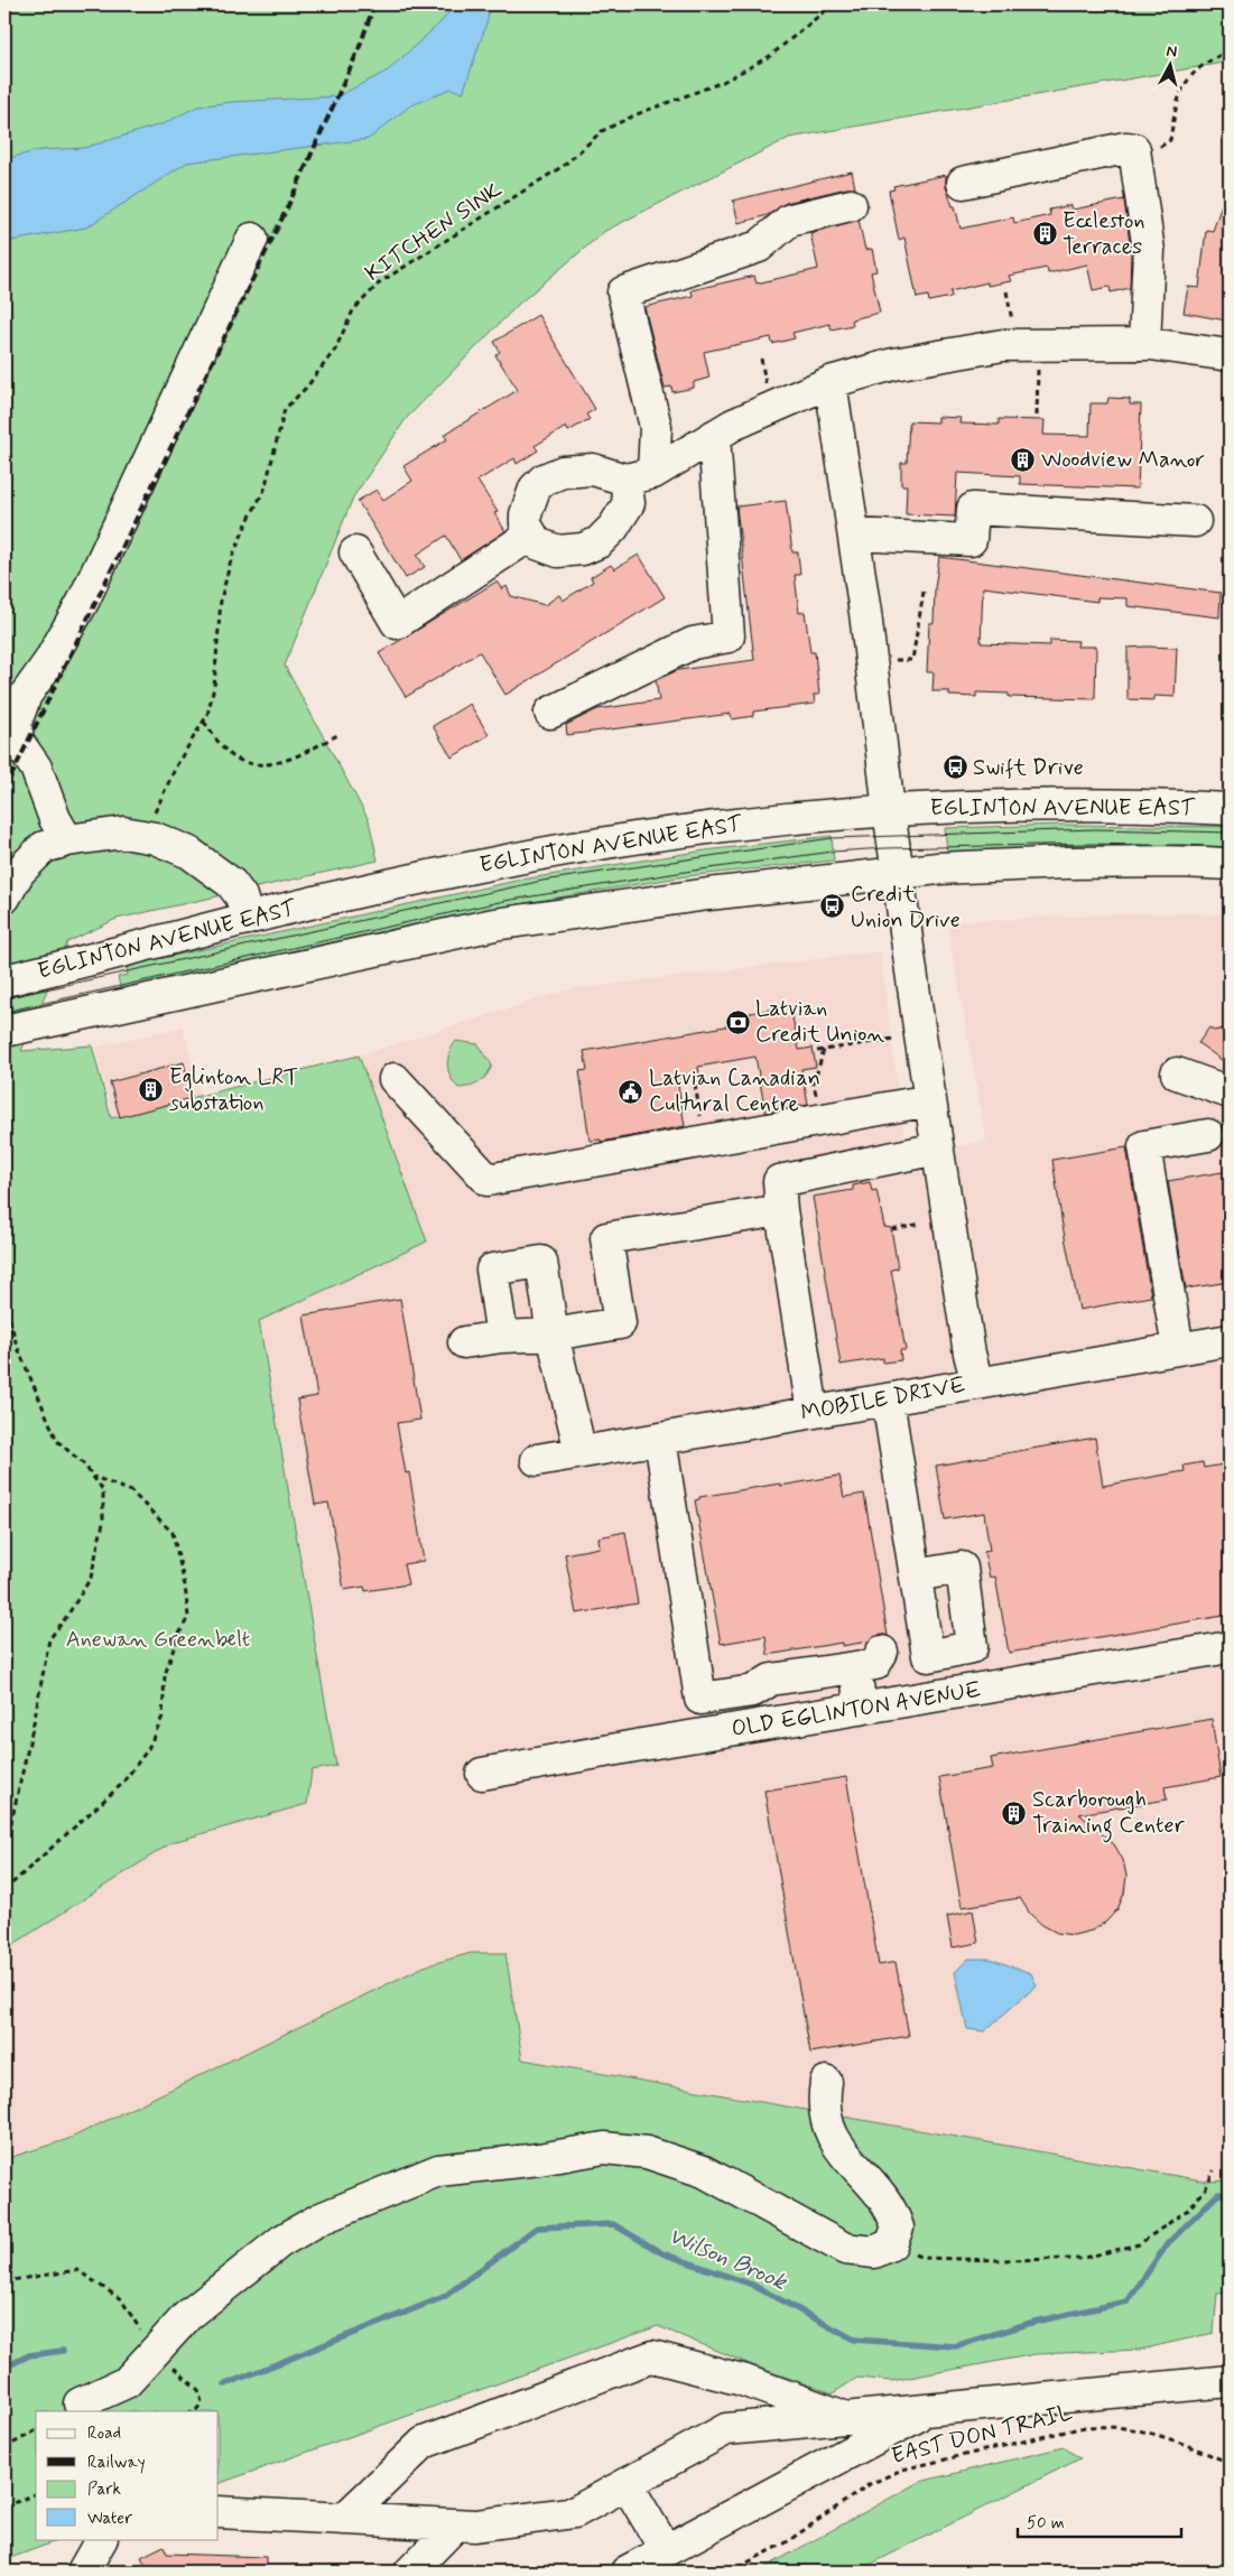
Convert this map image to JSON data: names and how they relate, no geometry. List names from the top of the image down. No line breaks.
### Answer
{"streets":{"street":["EGLINTON AVENUE EAST","MOBILE DRIVE","OLD EGLINTON AVENUE"],"path":["KITCHEN SINK","EAST DON TRAIL"]},"water":["Wilson Brook"],"parks":["Anewan Greenbelt"],"places":{"building":["Eccleston Terraces","Woodview Manor","Eglinton LRT substation","Scarborough Training Center"],"bus stop":["Swift Drive","Credit Union Drive"],"bank":["Latvian Credit Union"],"public building":["Latvian Canadian Cultural Centre"]},"legend":["Road","Railway","Park","Water"],"scale_bar":"50 m","north":"top"}
